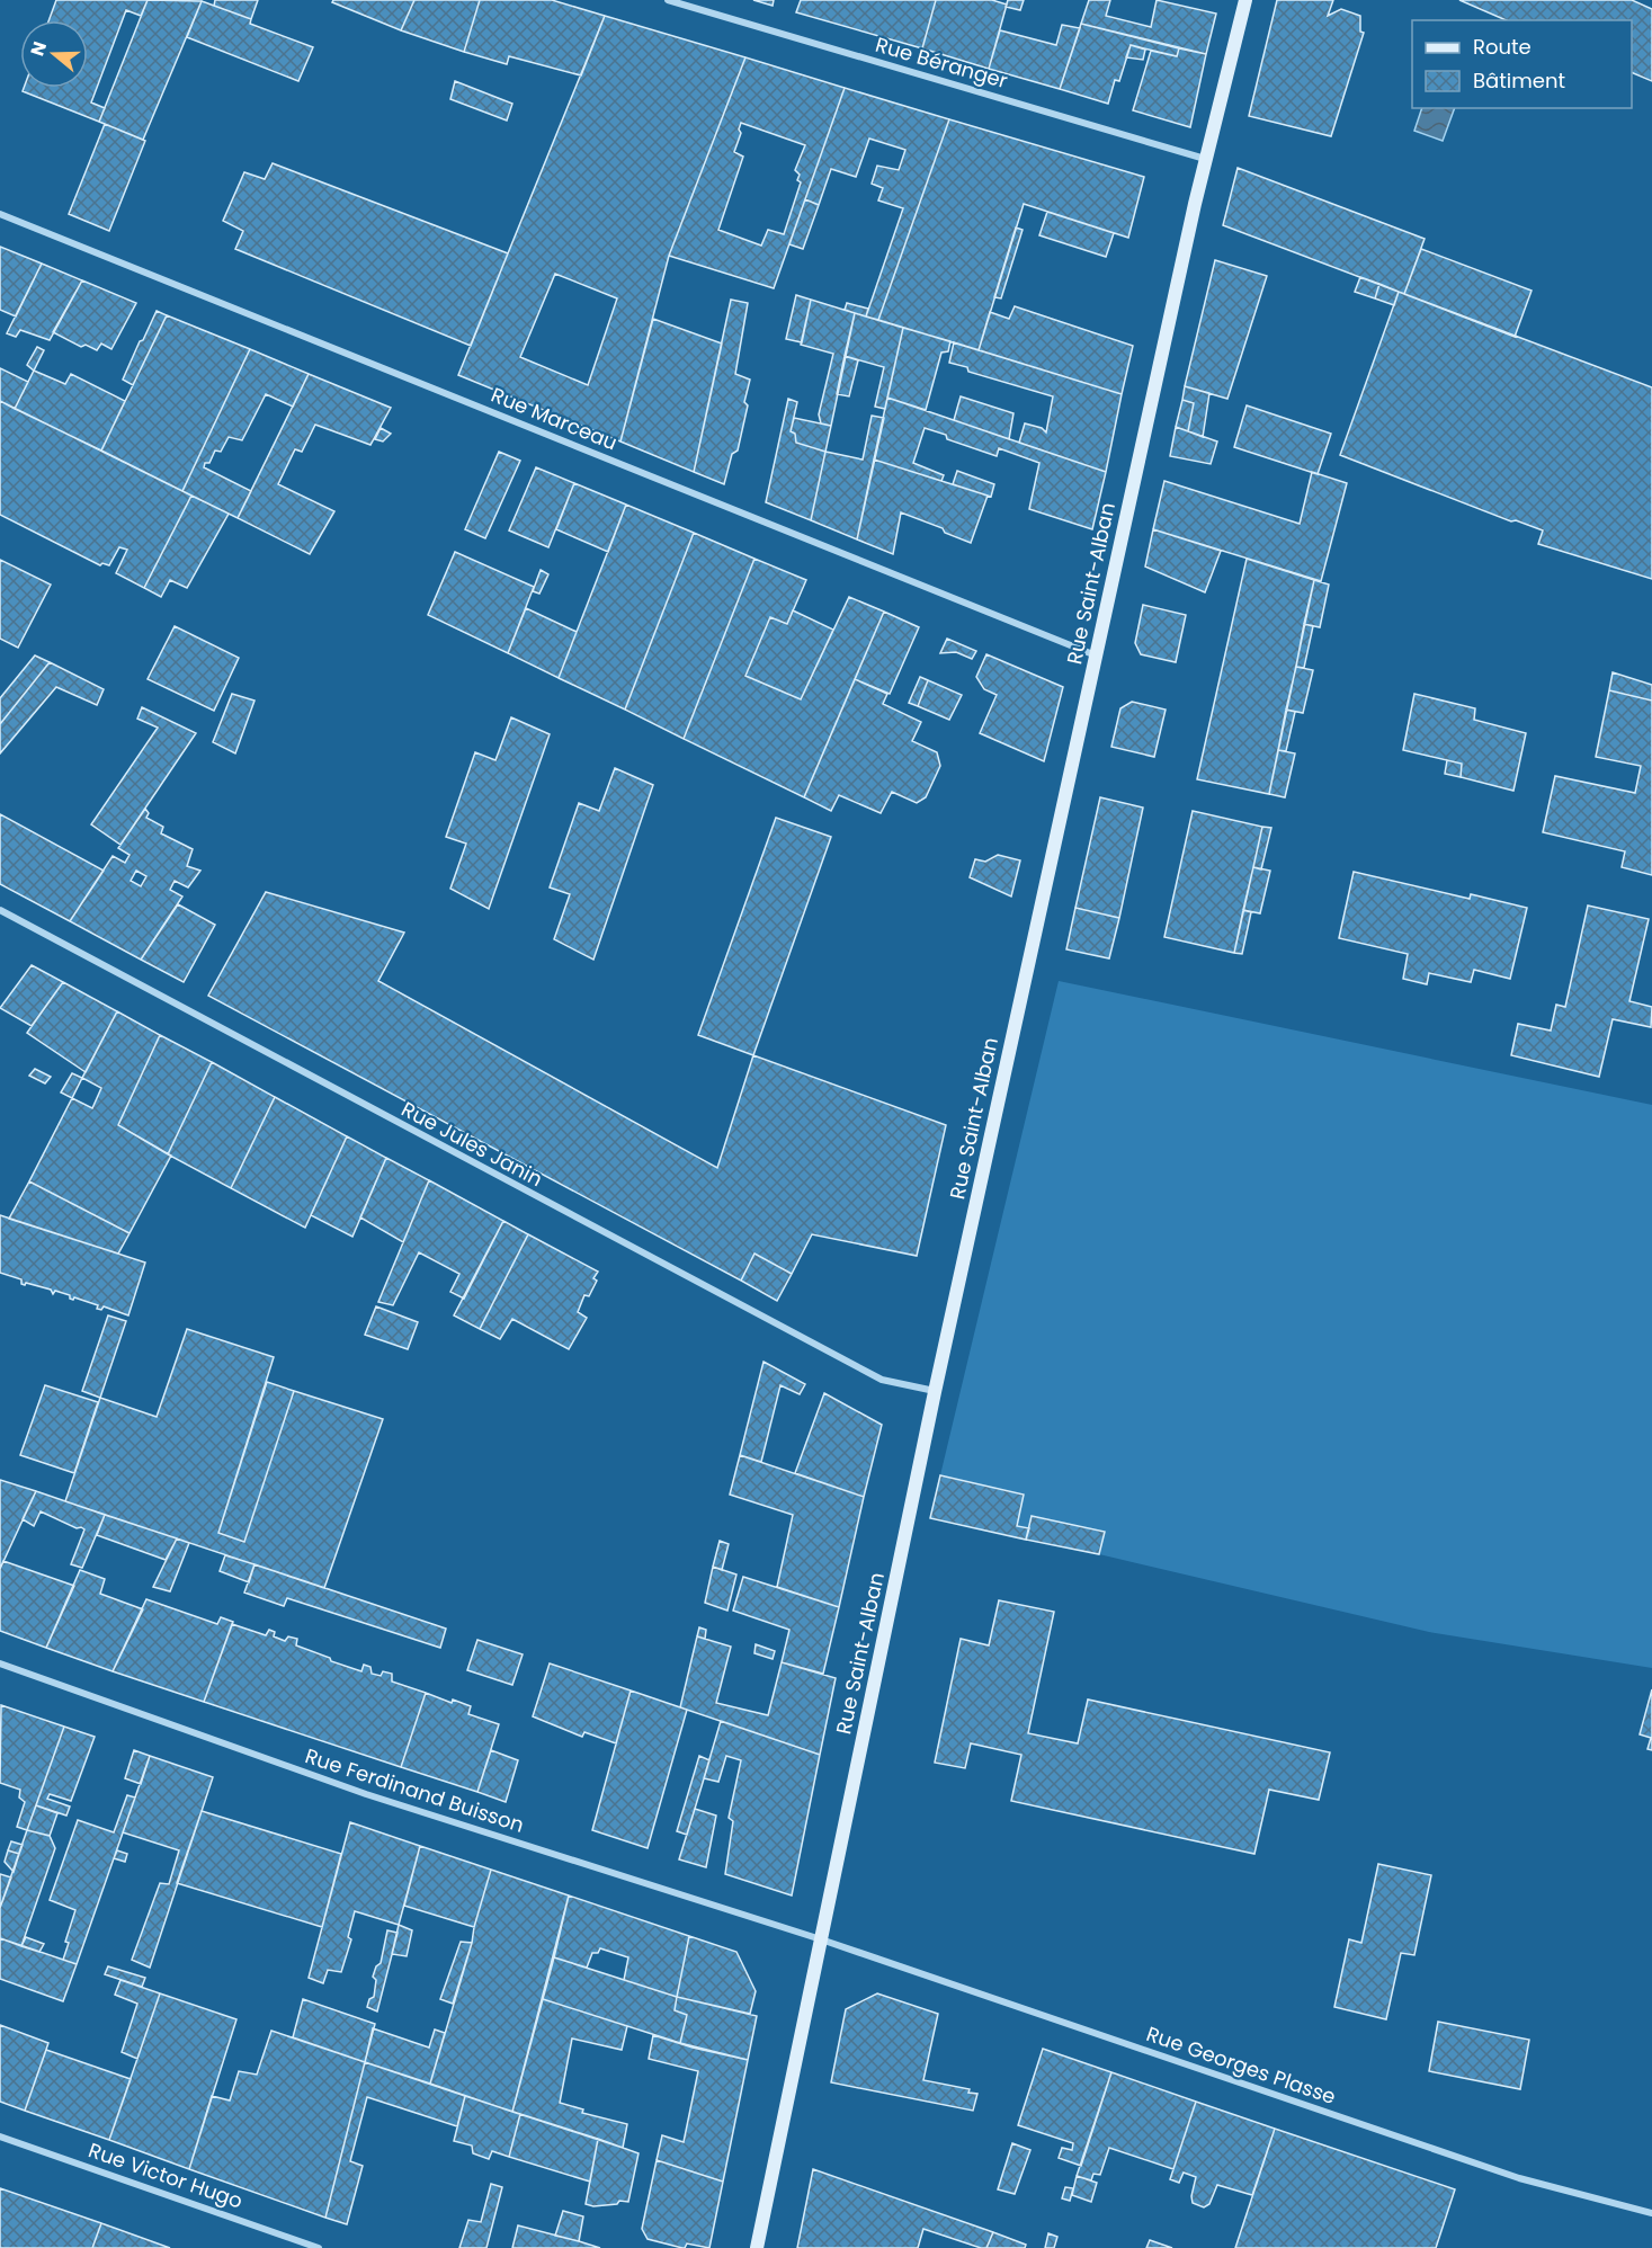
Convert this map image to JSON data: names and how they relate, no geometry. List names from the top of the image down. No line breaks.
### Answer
{"streets":{"street":["Rue Béranger","Rue Marceau","Rue Saint-Alban","Rue Jules Janin","Rue Ferdinand Buisson","Rue Georges Plasse","Rue Victor Hugo"]},"crossings":[["Rue Béranger","Rue Saint-Alban"],["Rue Marceau","Rue Saint-Alban"],["Rue Saint-Alban","Rue Jules Janin"],["Rue Saint-Alban","Rue Ferdinand Buisson"],["Rue Saint-Alban","Rue Georges Plasse"],["Rue Ferdinand Buisson","Rue Georges Plasse"]],"legend":["Route","Bâtiment"],"north":"left"}
